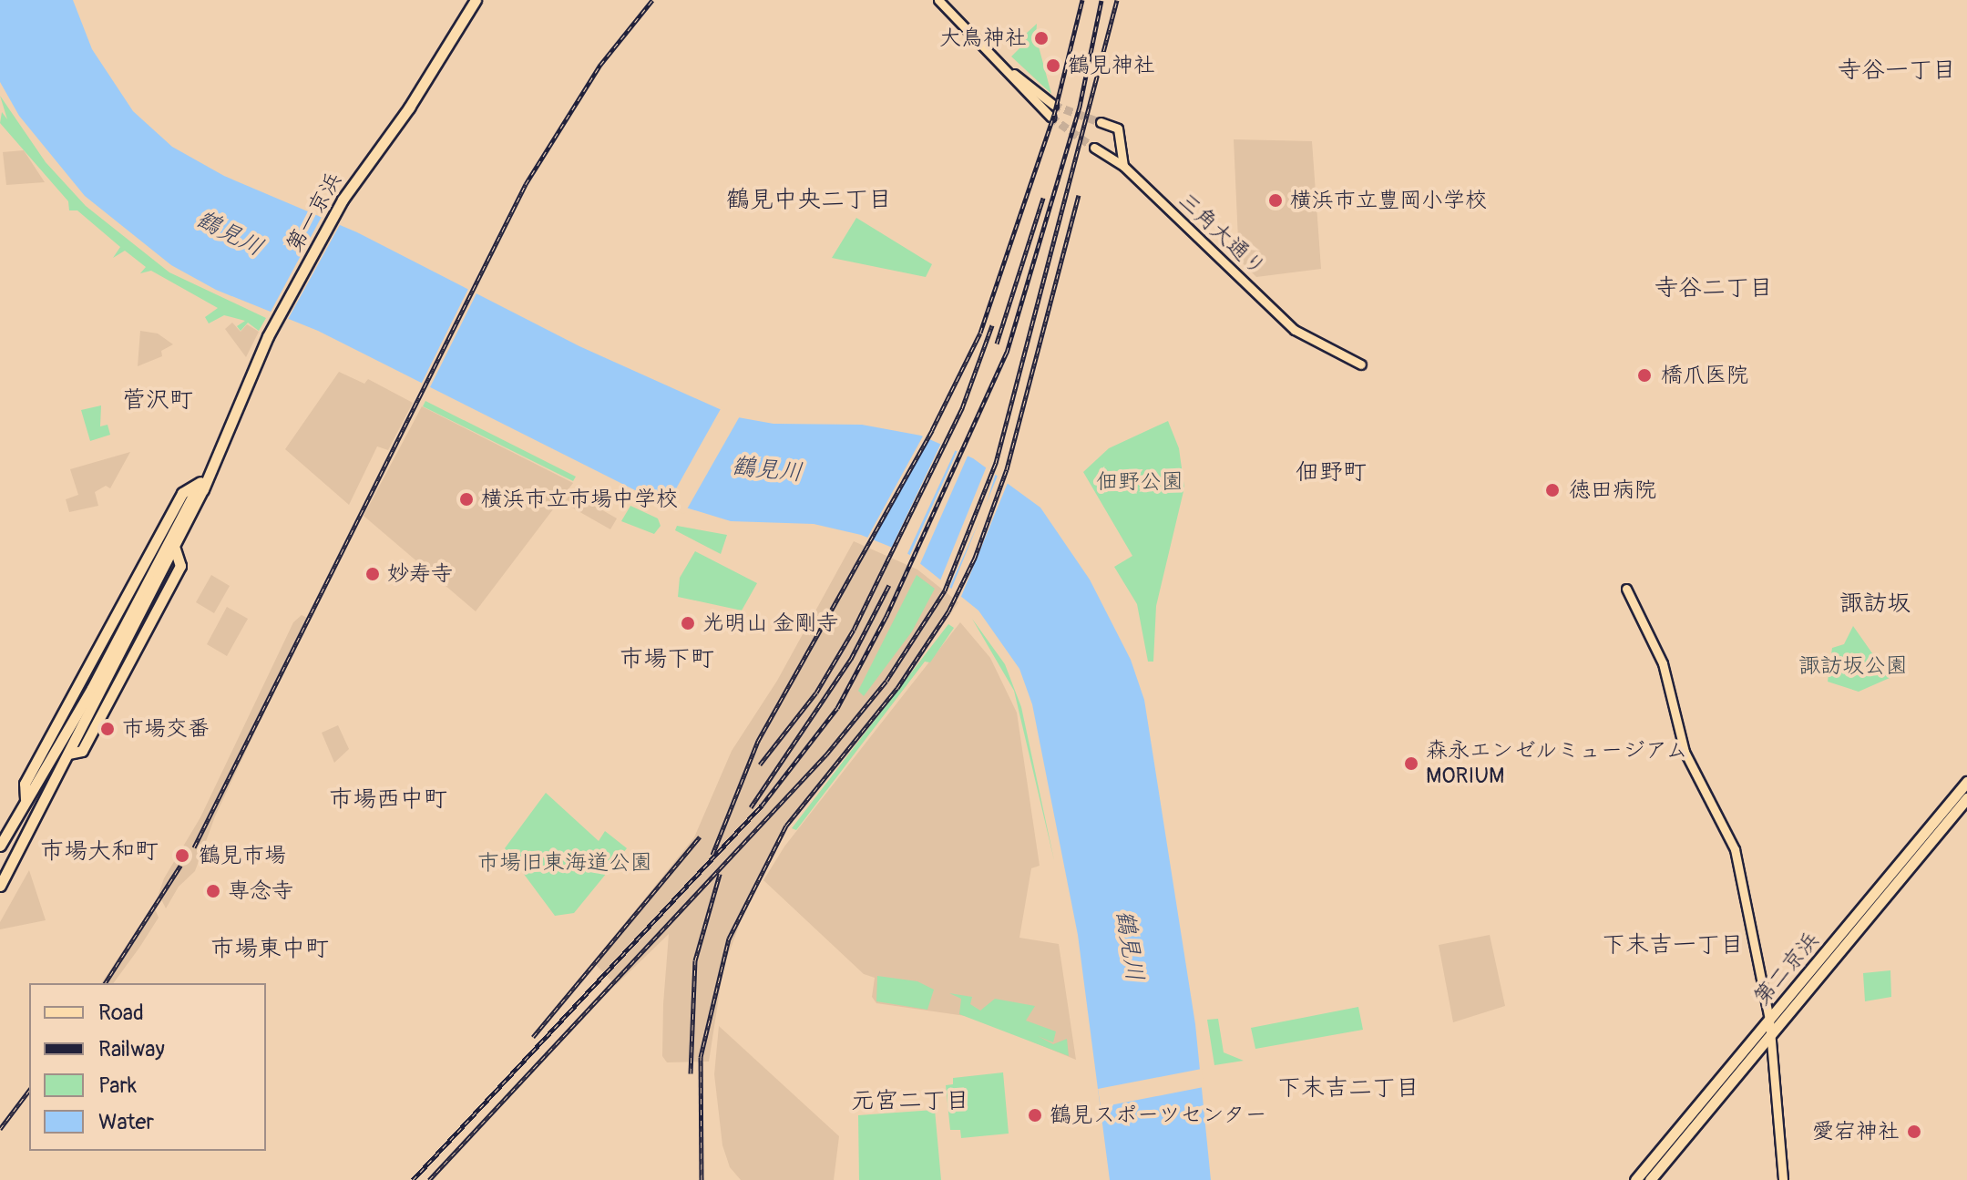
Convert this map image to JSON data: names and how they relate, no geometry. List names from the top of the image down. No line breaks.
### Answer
{"streets":{"highway":["第一京浜","第二京浜"],"main road":["三角大通り"]},"districts":["寺谷一丁目","鶴見中央二丁目","寺谷二丁目","菅沢町","佃野町","諏訪坂","市場下町","市場西中町","市場大和町","下末吉一丁目","市場東中町","下末吉二丁目","元宮二丁目"],"water":["鶴見川"],"parks":["佃野公園","諏訪坂公園","市場旧東海道公園"],"places":["大鳥神社","鶴見神社","横浜市立豊岡小学校","橋爪医院","徳田病院","横浜市立市場中学校","妙寿寺","光明山 金剛寺","市場交番","森永エンゼルミュージアム MORIUM","鶴見市場","専念寺","鶴見スポーツセンター","愛宕神社"],"legend":["Road","Railway","Park","Water"]}
